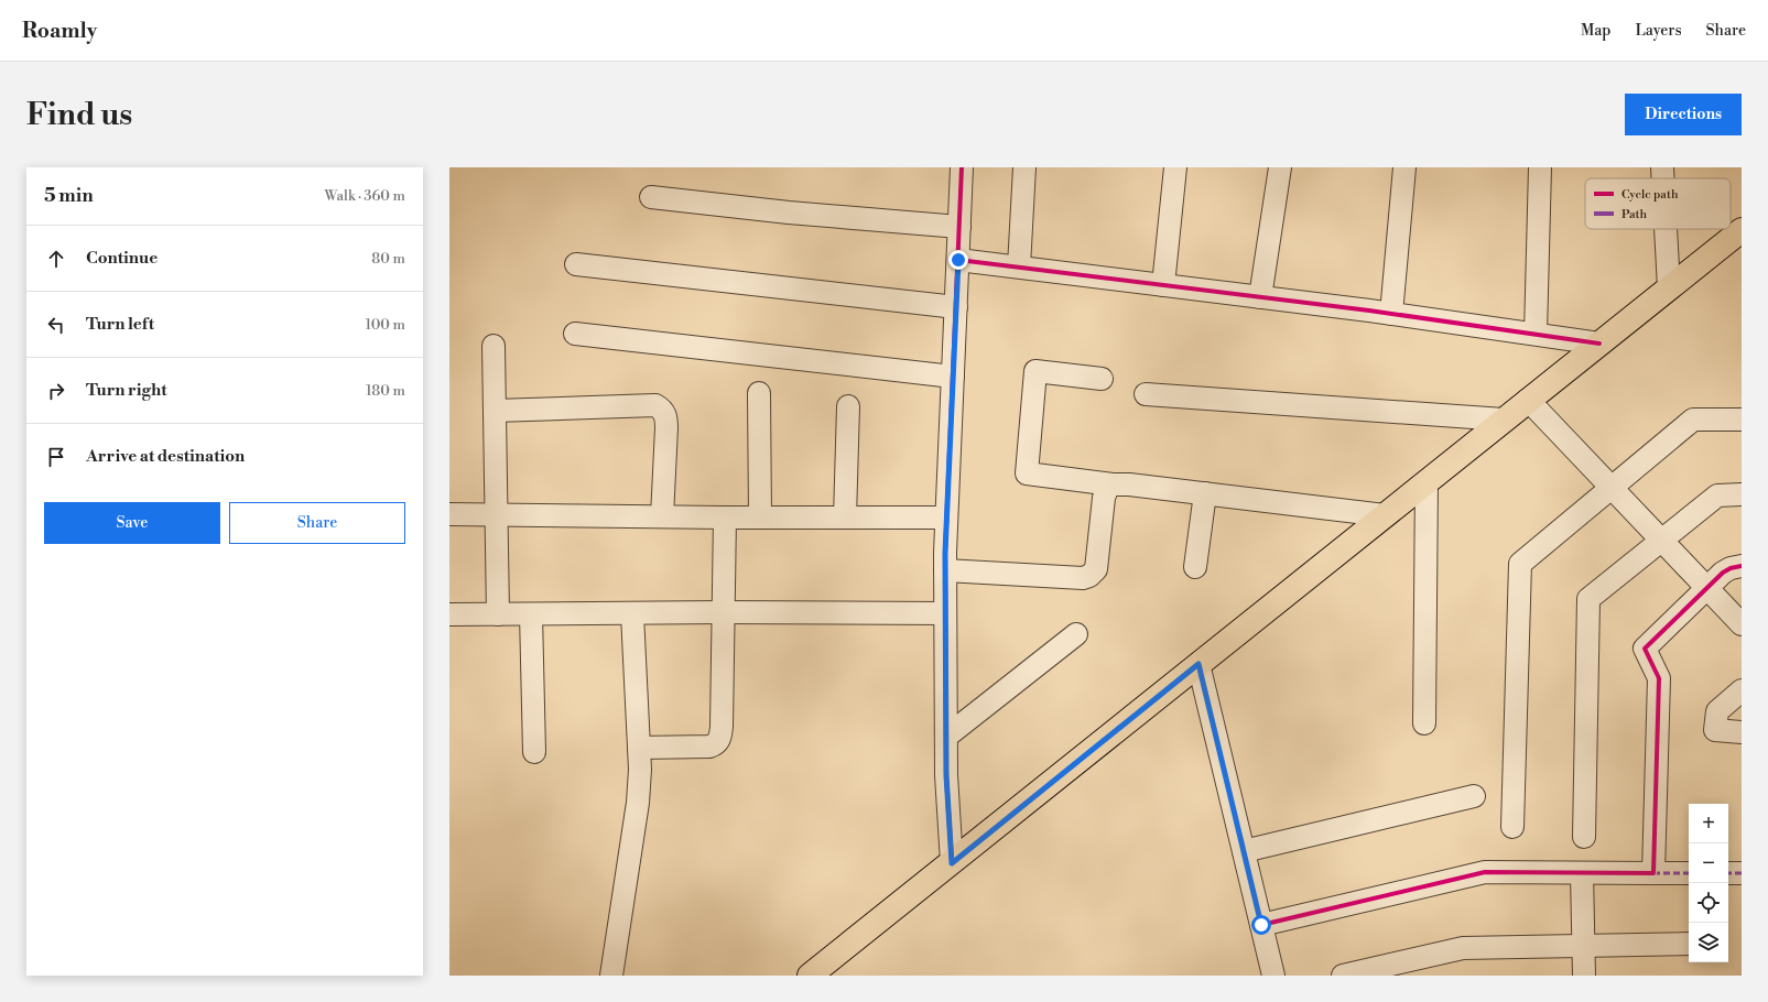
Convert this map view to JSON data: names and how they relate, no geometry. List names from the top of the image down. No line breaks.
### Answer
{"legend":["Cycle path","Path"],"page":{"header":"Roamly","nav":["Map","Layers","Share"],"buttons":["Directions",["Save","Share"]],"title":"Find us","heading":["5 min","Walk · 360 m"],"list":[["Continue","80 m"],["Turn left","100 m"],["Turn right","180 m"],"Arrive at destination"],"map_buttons":["+","−"]}}
